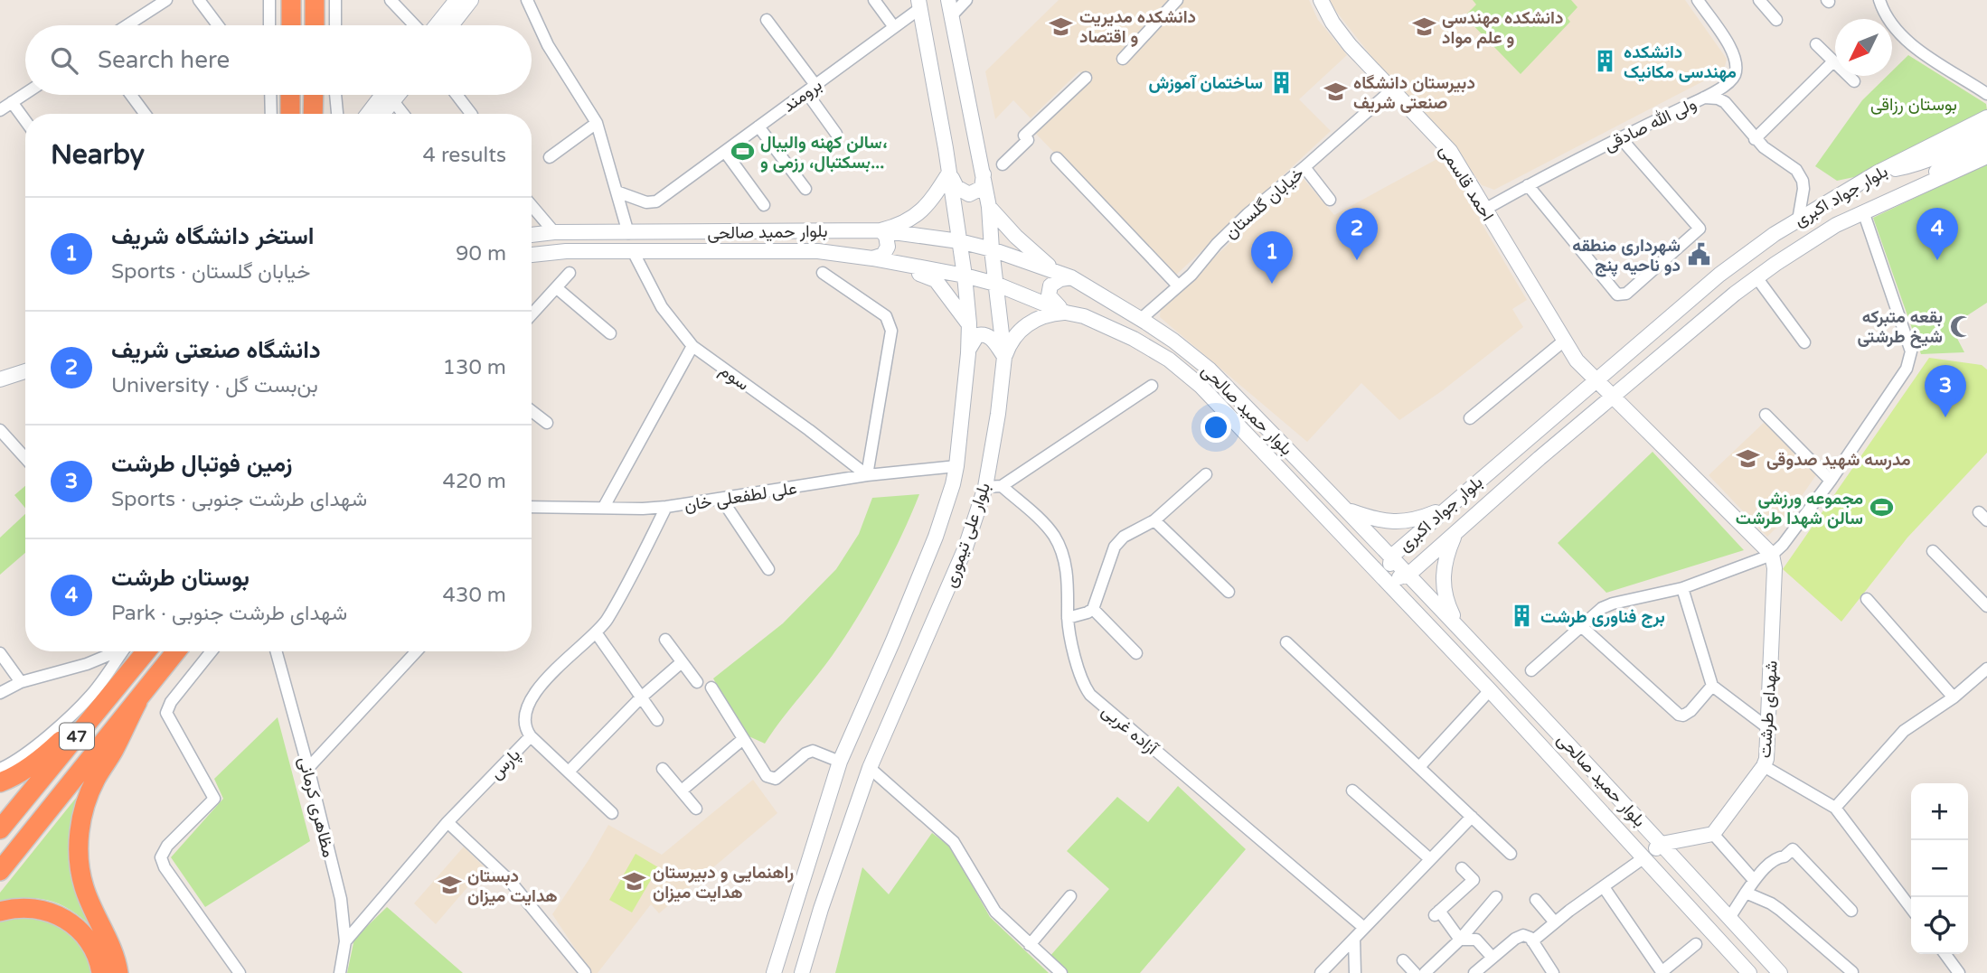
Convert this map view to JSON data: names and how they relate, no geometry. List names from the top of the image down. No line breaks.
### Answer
{"streets":{"highway":["47"],"main road":["احمد قاسمی","بلوار جواد اکبری","بلوار حمید صالحی","بلوار علی تیموری","شهدای طرشت"],"street":["برومند","ولی الله صادقی","خیابان گلستان","سوم","علی لطفعلی خان","آزاده غربی","پارس","مظاهری کرمانی"]},"crossings":[["برومند","بلوار علی تیموری"],["ولی الله صادقی","احمد قاسمی"],["احمد قاسمی","بلوار جواد اکبری"],["احمد قاسمی","خیابان گلستان"],["بلوار جواد اکبری","بلوار حمید صالحی"],["خیابان گلستان","بلوار حمید صالحی"],["بلوار حمید صالحی","سوم"],["بلوار حمید صالحی","بلوار علی تیموری"],["سوم","علی لطفعلی خان"],["علی لطفعلی خان","بلوار علی تیموری"],["علی لطفعلی خان","پارس"],["پارس","مظاهری کرمانی"]],"parks":["بوستان رزاقی"],"places":{"school or university":["دانشکده مدیریت و اقتصاد","دانشکده مهندسی و علم مواد","دبیرستان دانشگاه صنعتی شریف","مدرسه شهید صدوقی","راهنمایی و دبیرستان هدایت میزان","دبستان هدایت میزان"],"building":["دانشکده مهندسی مکانیک","ساختمان آموزش","برج فناوری طرشت"],"sports":["سالن کهنه والیبال، بسکتبال، رزمی و...","مجموعه ورزشی سالن شهدا طرشت"],"public building":["شهرداری منطقه دو ناحیه پنج"],"mosque":["بقعه متبرکه شیخ طرشتی"]},"north":"bottom left","page":{"search":"Search here","heading":["Nearby","4 results"],"list":[{"mark":"1","name":"استخر دانشگاه شریف","note":"Sports · خیابان گلستان","value":"90 m"},{"mark":"2","name":"دانشگاه صنعتی شریف","note":"University · بن‌‌بست گل","value":"130 m"},{"mark":"3","name":"زمین فوتبال طرشت","note":"Sports · شهدای طرشت جنوبی","value":"420 m"},{"mark":"4","name":"بوستان طرشت","note":"Park · شهدای طرشت جنوبی","value":"430 m"}],"pins":["2","4","1","3"],"map_buttons":["+","−"]}}
